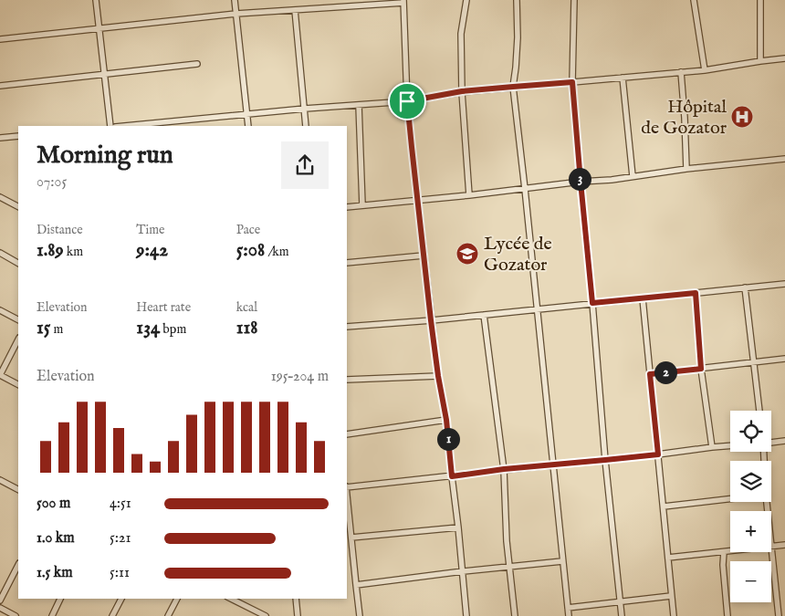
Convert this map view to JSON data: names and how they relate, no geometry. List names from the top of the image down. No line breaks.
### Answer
{"places":{"hospital":["Hôpital de Gozator"],"school or university":["Lycée de Gozator"]},"page":{"heading":["Morning run","07:05"],"pins":["3","2","1"],"stats":[["Distance","1.89 km"],["Time","9:42"],["Pace","5:08 /km"],["Elevation","15 m"],["Heart rate","134 bpm"],["kcal","118"]],"chart":["Elevation","195–204 m"],"map_buttons":["+","−"],"list":[{"name":"500 m","note":"4:51"},{"name":"1.0 km","note":"5:21"},{"name":"1.5 km","note":"5:11"}]}}
